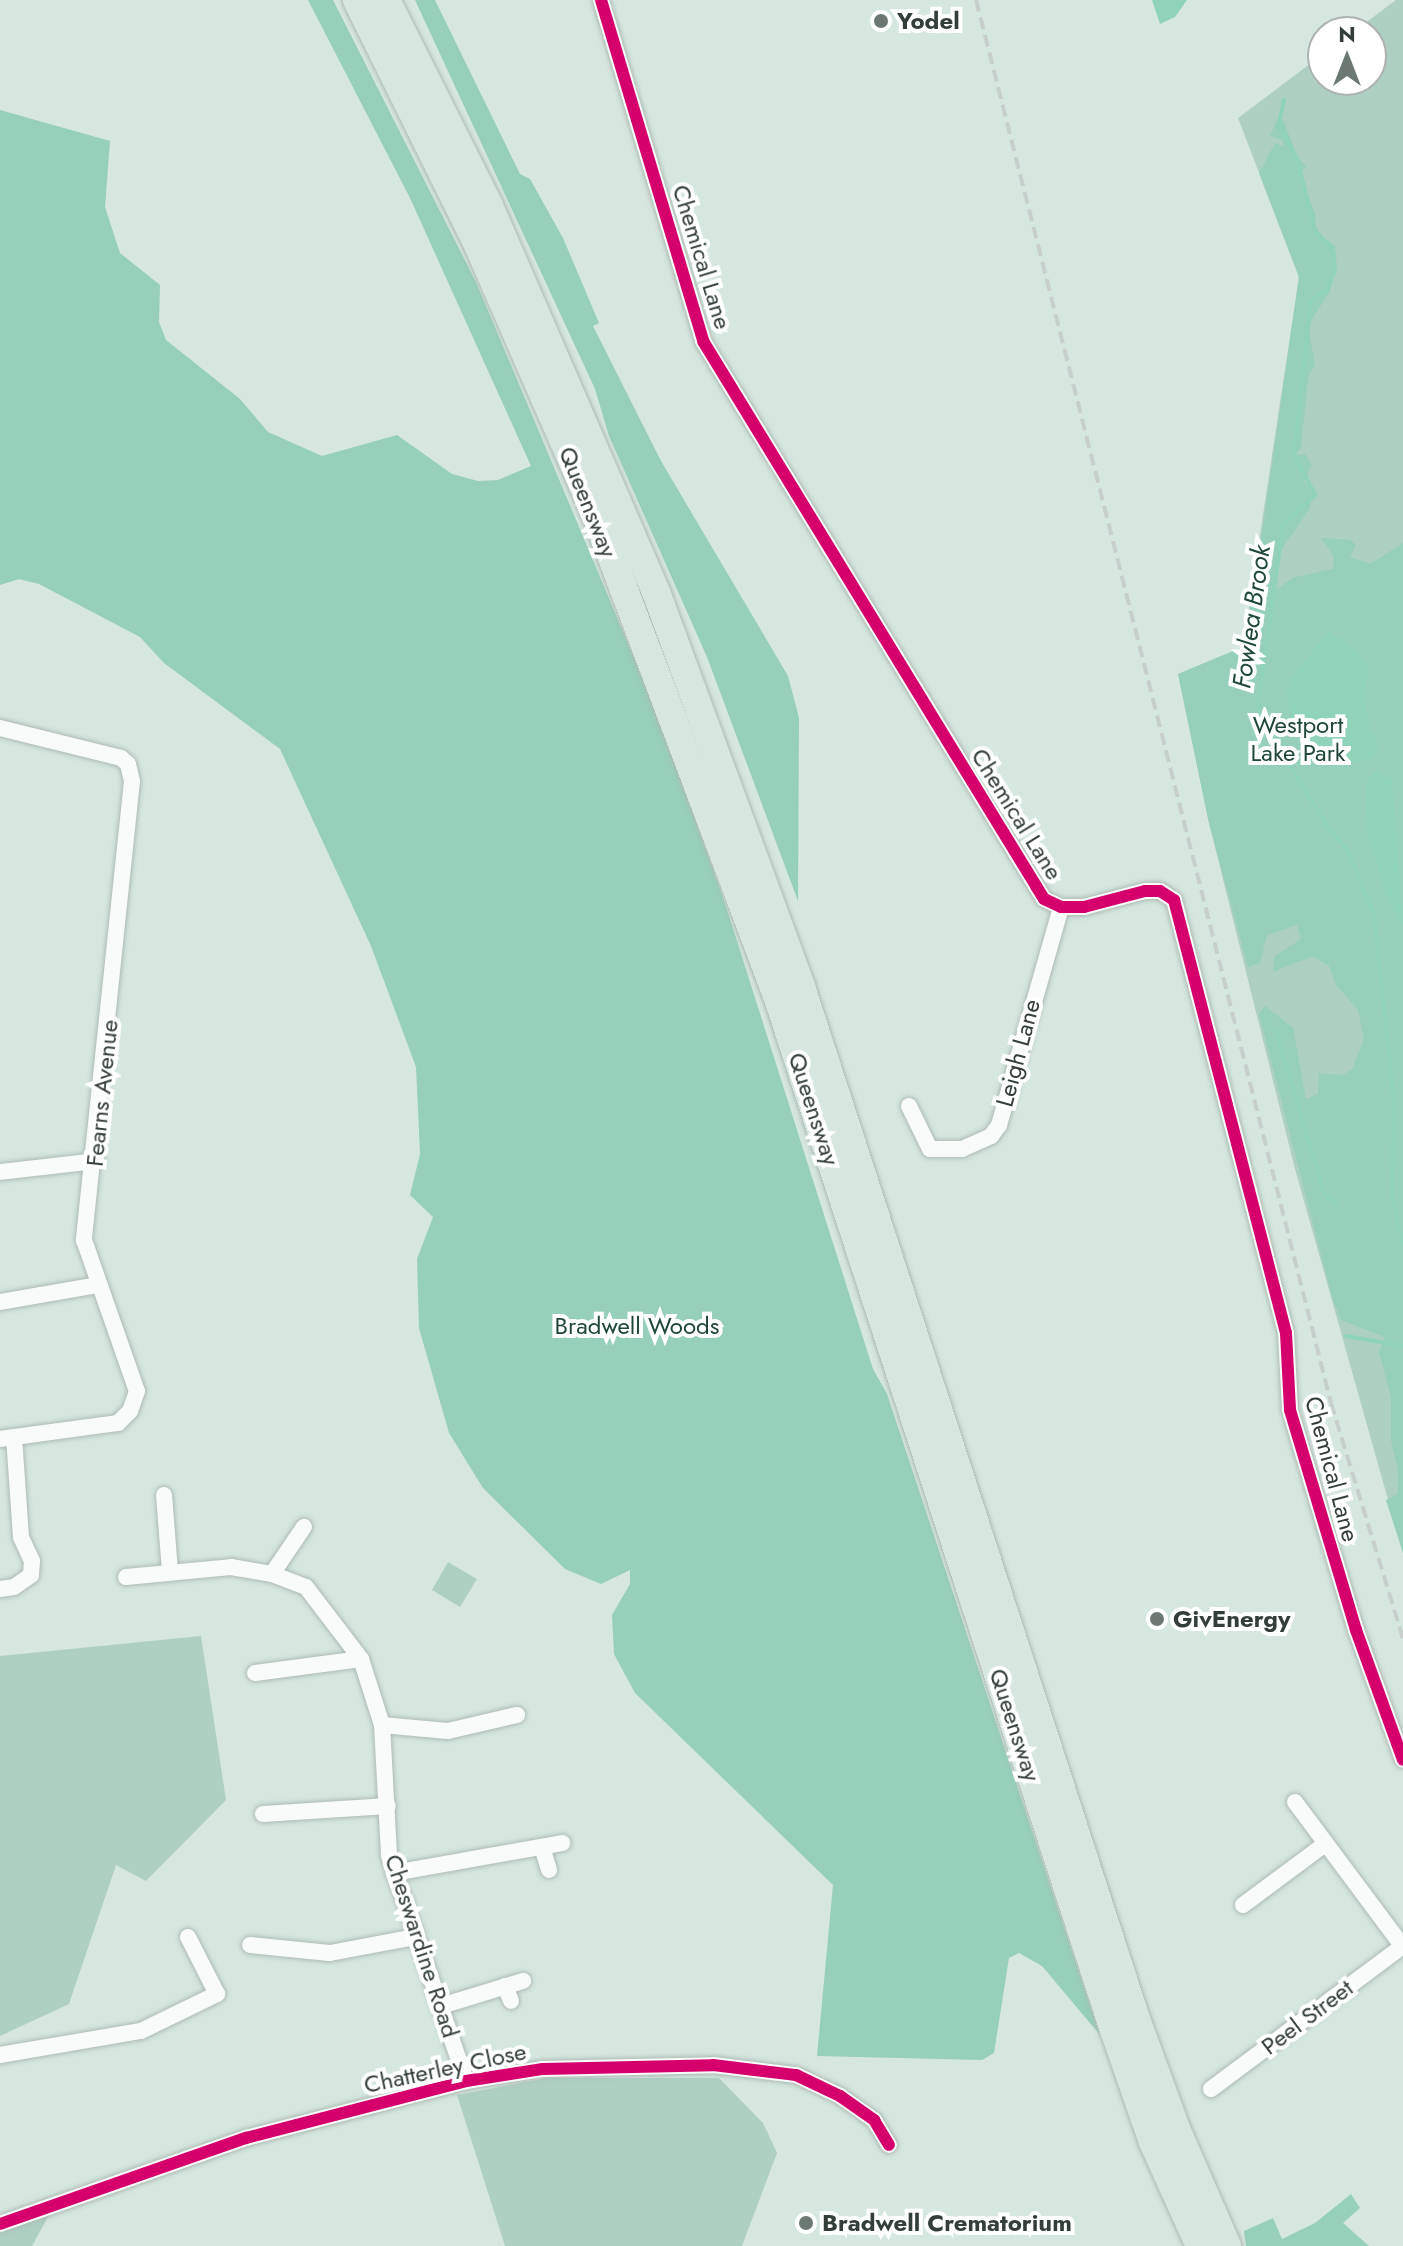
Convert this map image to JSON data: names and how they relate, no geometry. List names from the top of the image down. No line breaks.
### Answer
{"streets":{"highway":["Queensway"],"street":["Chemical Lane","Leigh Lane","Fearns Avenue","Cheswardine Road","Peel Street","Chatterley Close"]},"crossings":[["Chemical Lane","Leigh Lane"],["Cheswardine Road","Chatterley Close"]],"water":["Fowlea Brook"],"parks":["Westport Lake Park","Bradwell Woods"],"places":["Yodel","GivEnergy","Bradwell Crematorium"],"north":"top"}
